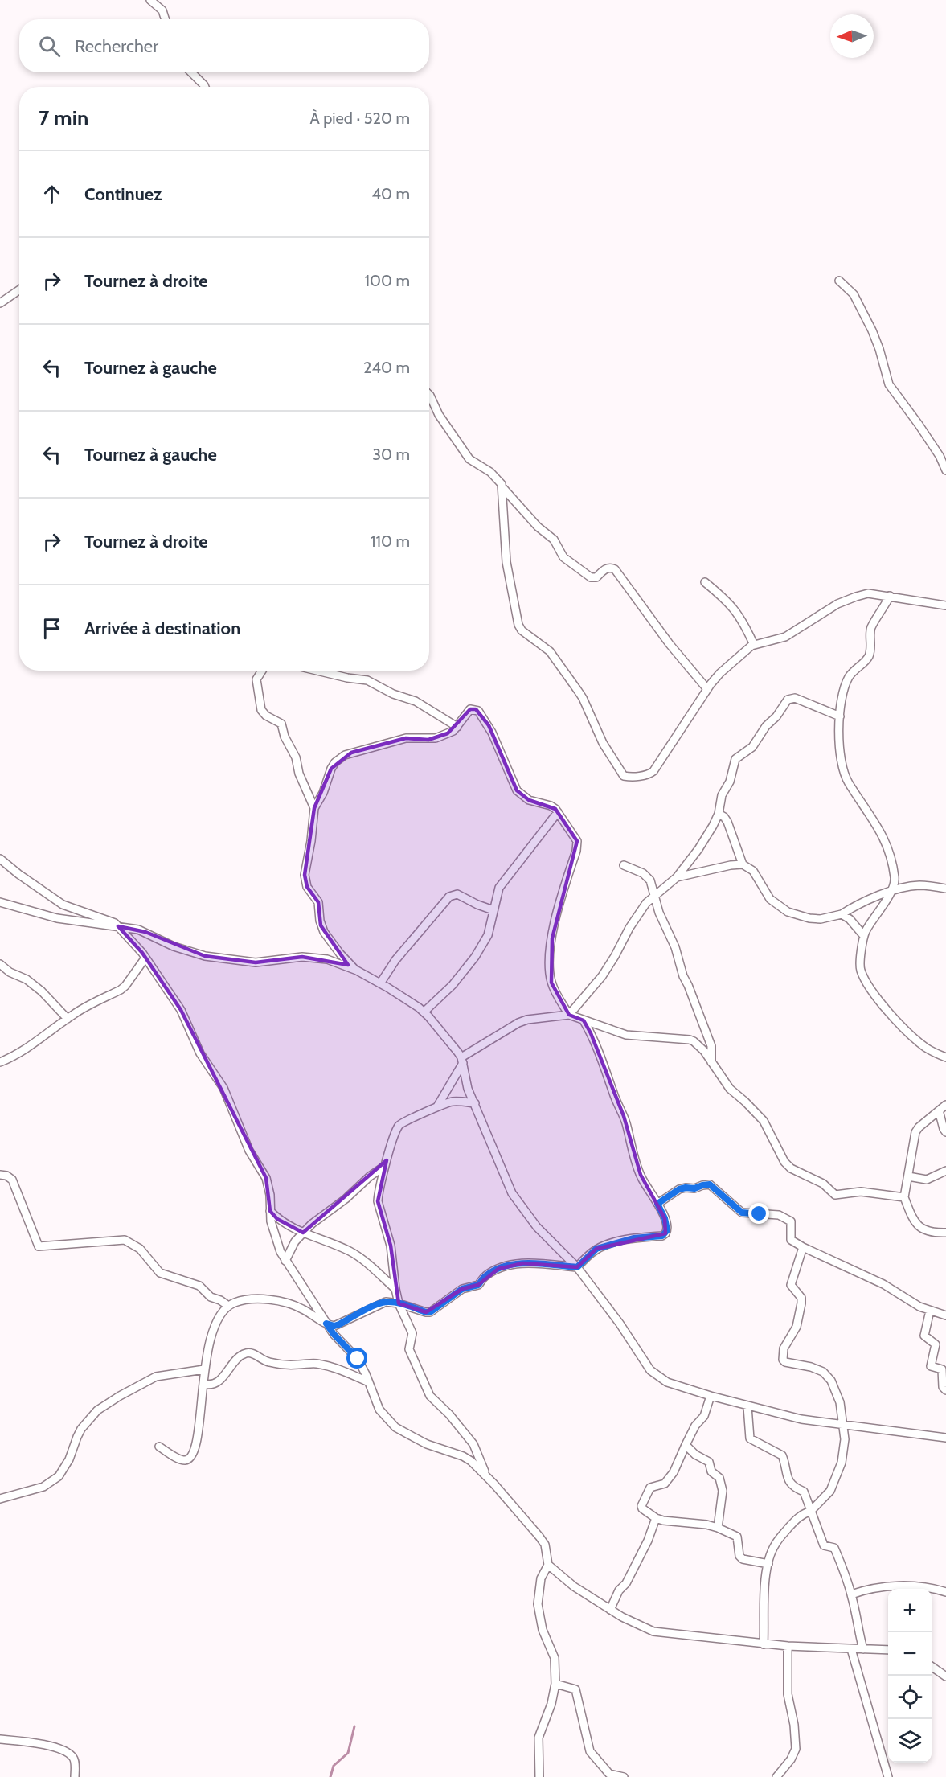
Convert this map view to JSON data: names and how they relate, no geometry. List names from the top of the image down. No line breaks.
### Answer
{"north":"left","page":{"search":"Rechercher","heading":["7 min","À pied · 520 m"],"list":[["Continuez","40 m"],["Tournez à droite","100 m"],["Tournez à gauche","240 m"],["Tournez à gauche","30 m"],["Tournez à droite","110 m"],"Arrivée à destination"],"map_buttons":["+","−"]}}
